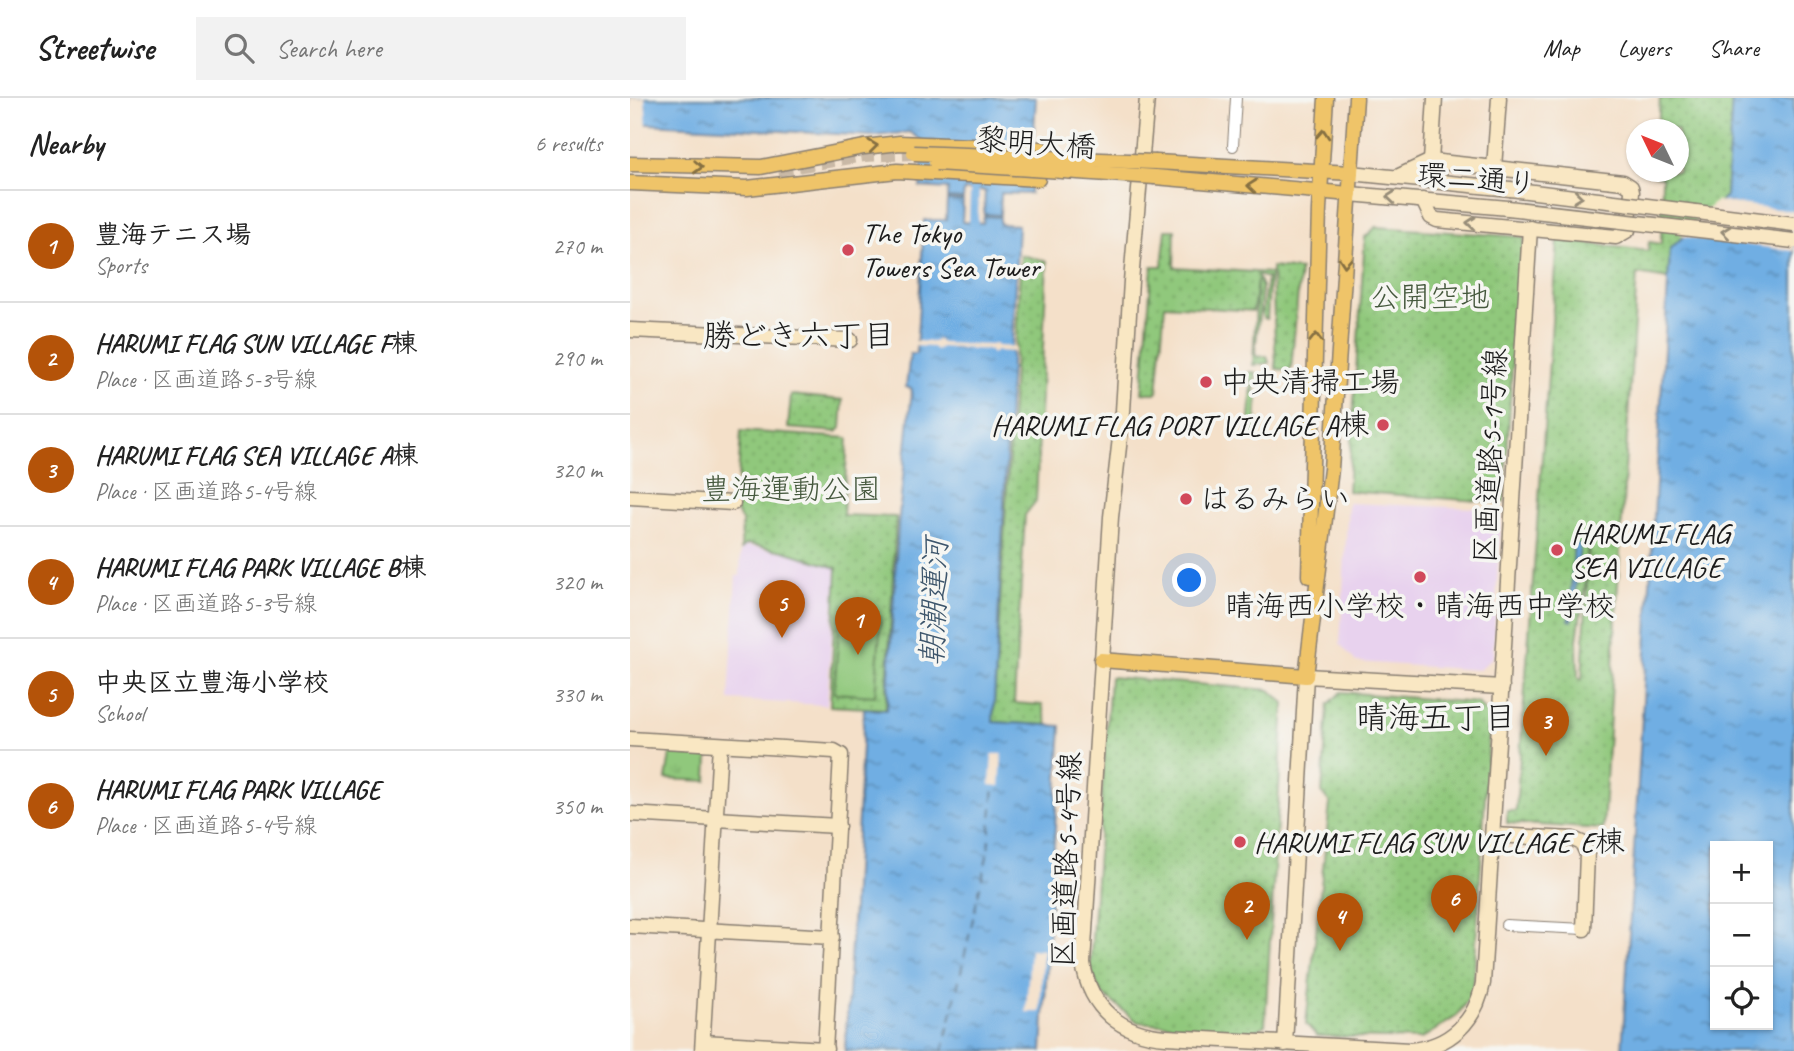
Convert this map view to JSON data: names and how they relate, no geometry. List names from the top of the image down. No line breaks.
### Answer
{"streets":{"main road":["黎明大橋","環二通り"],"street":["区画道路5-1号線","区画道路5-4号線"]},"crossings":[["黎明大橋","環二通り"],["黎明大橋","区画道路5-4号線"],["環二通り","区画道路5-4号線"],["区画道路5-1号線","区画道路5-4号線"]],"districts":["勝どき六丁目","晴海五丁目"],"water":["朝潮運河"],"parks":["公開空地","豊海運動公園"],"places":["The Tokyo Towers Sea Tower","中央清掃工場","HARUMI FLAG PORT VILLAGE A棟","はるみらい","HARUMI FLAG SEA VILLAGE","晴海西小学校・晴海西中学校","HARUMI FLAG SUN VILLAGE E棟"],"north":"top left","page":{"header":"Streetwise","search":"Search here","nav":["Map","Layers","Share"],"heading":["Nearby","6 results"],"list":[{"mark":"1","name":"豊海テニス場","note":"Sports","value":"270 m"},{"mark":"2","name":"HARUMI FLAG SUN VILLAGE F棟","note":"Place · 区画道路5-3号線","value":"290 m"},{"mark":"3","name":"HARUMI FLAG SEA VILLAGE A棟","note":"Place · 区画道路5-4号線","value":"320 m"},{"mark":"4","name":"HARUMI FLAG PARK VILLAGE B棟","note":"Place · 区画道路5-3号線","value":"320 m"},{"mark":"5","name":"中央区立豊海小学校","note":"School","value":"330 m"},{"mark":"6","name":"HARUMI FLAG PARK VILLAGE","note":"Place · 区画道路5-4号線","value":"350 m"}],"pins":["5","1","3","6","2","4"],"map_buttons":["+","−"]}}
